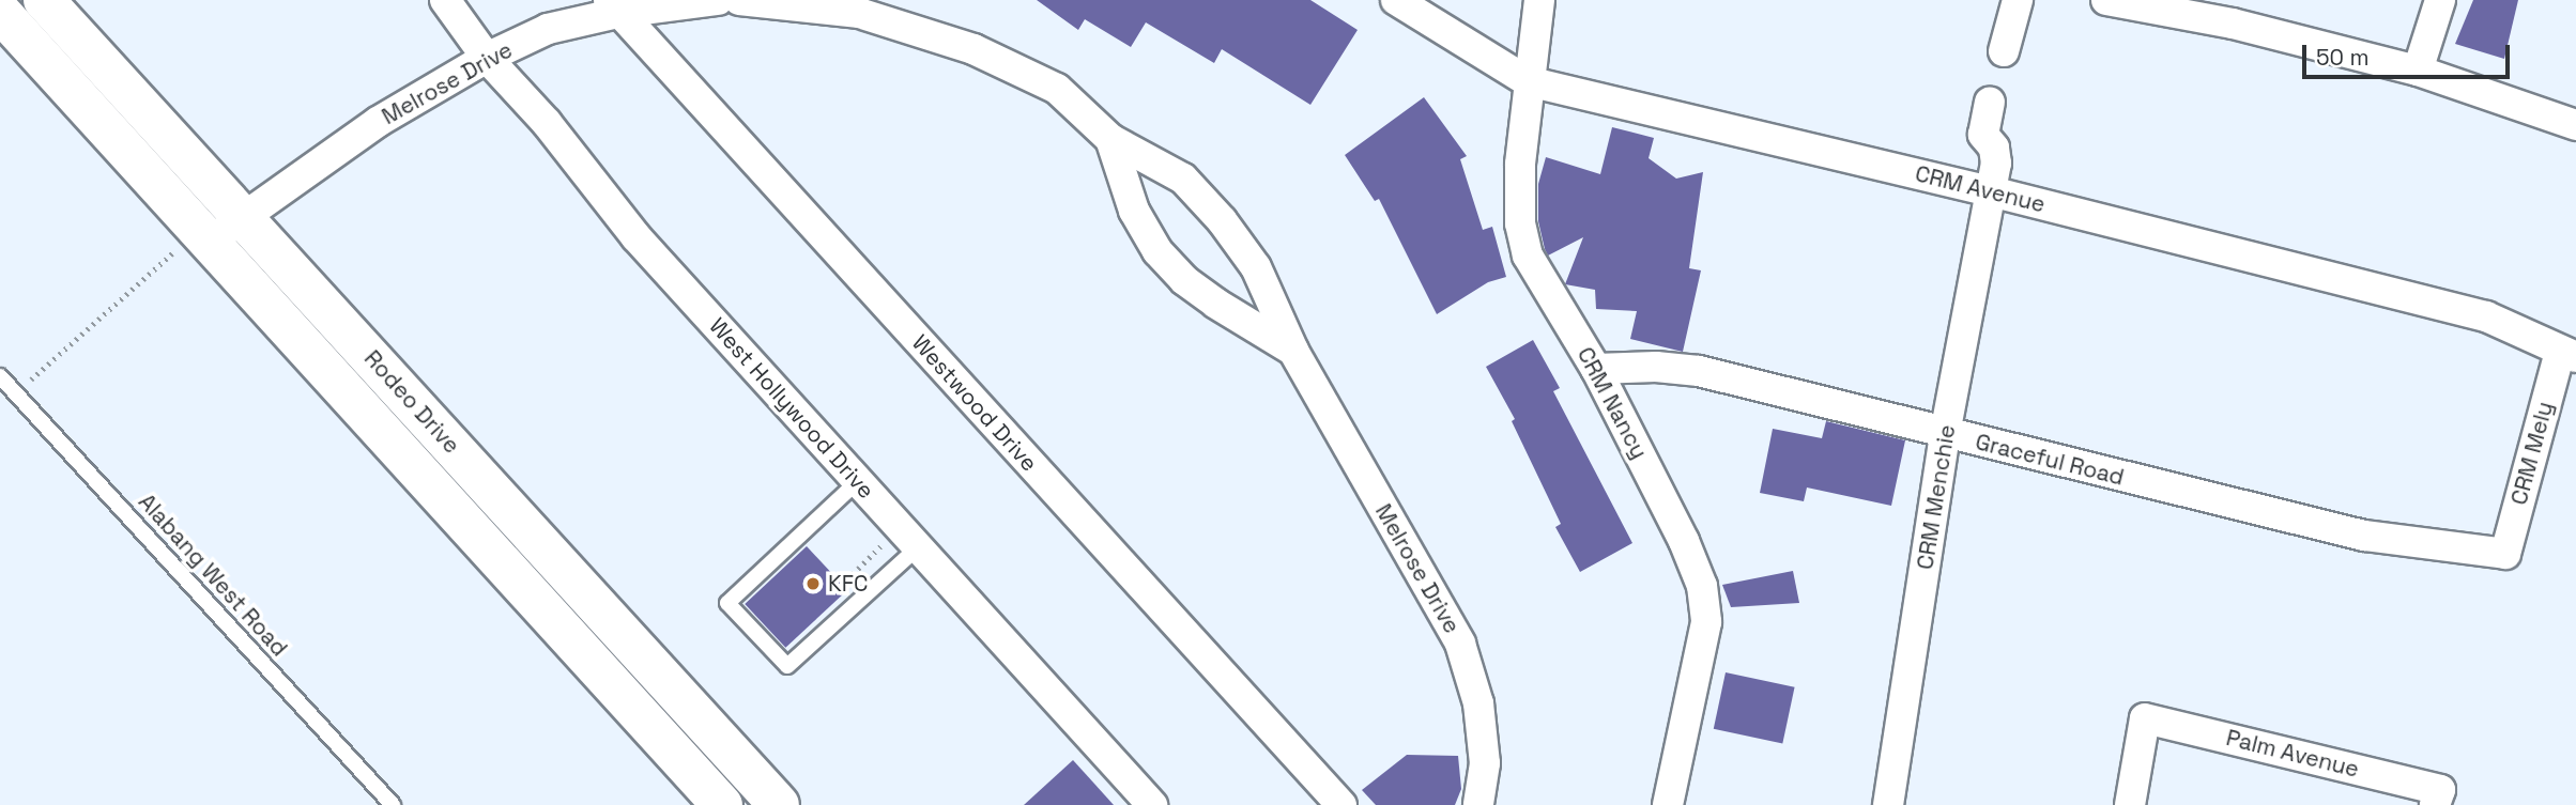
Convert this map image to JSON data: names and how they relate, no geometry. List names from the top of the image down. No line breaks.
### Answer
{"streets":{"main road":["Rodeo Drive"],"street":["Melrose Drive","CRM Avenue","Westwood Drive","CRM Nancy","West Hollywood Drive","CRM Mely","Graceful Road","CRM Menchie","Palm Avenue"],"lane":["Alabang West Road"]},"crossings":[["Melrose Drive","Rodeo Drive"],["Melrose Drive","Westwood Drive"],["Melrose Drive","West Hollywood Drive"],["CRM Avenue","CRM Nancy"],["CRM Avenue","CRM Mely"],["CRM Avenue","CRM Menchie"],["CRM Nancy","Graceful Road"],["CRM Mely","Graceful Road"],["Graceful Road","CRM Menchie"]],"places":["KFC"],"scale_bar":"50 m"}
